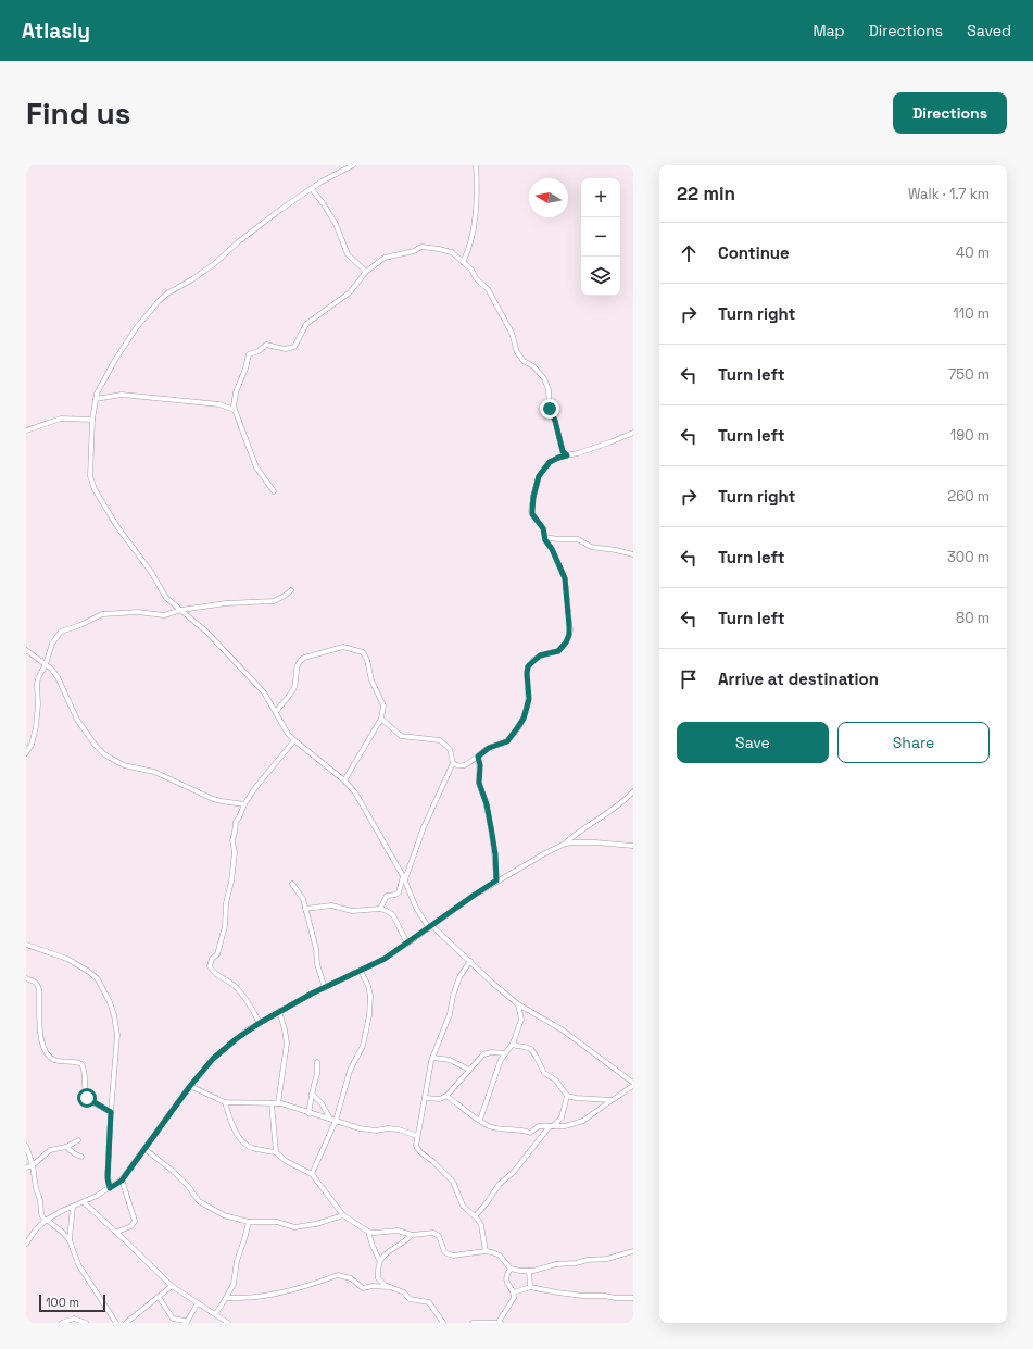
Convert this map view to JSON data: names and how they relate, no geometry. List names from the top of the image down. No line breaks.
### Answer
{"scale_bar":"100 m","north":"left","page":{"header":"Atlasly","nav":["Map","Directions","Saved"],"buttons":["Directions",["Save","Share"]],"title":"Find us","heading":["22 min","Walk · 1.7 km"],"map_buttons":["+","−"],"list":[["Continue","40 m"],["Turn right","110 m"],["Turn left","750 m"],["Turn left","190 m"],["Turn right","260 m"],["Turn left","300 m"],["Turn left","80 m"],"Arrive at destination"],"scale":"100 m"}}
